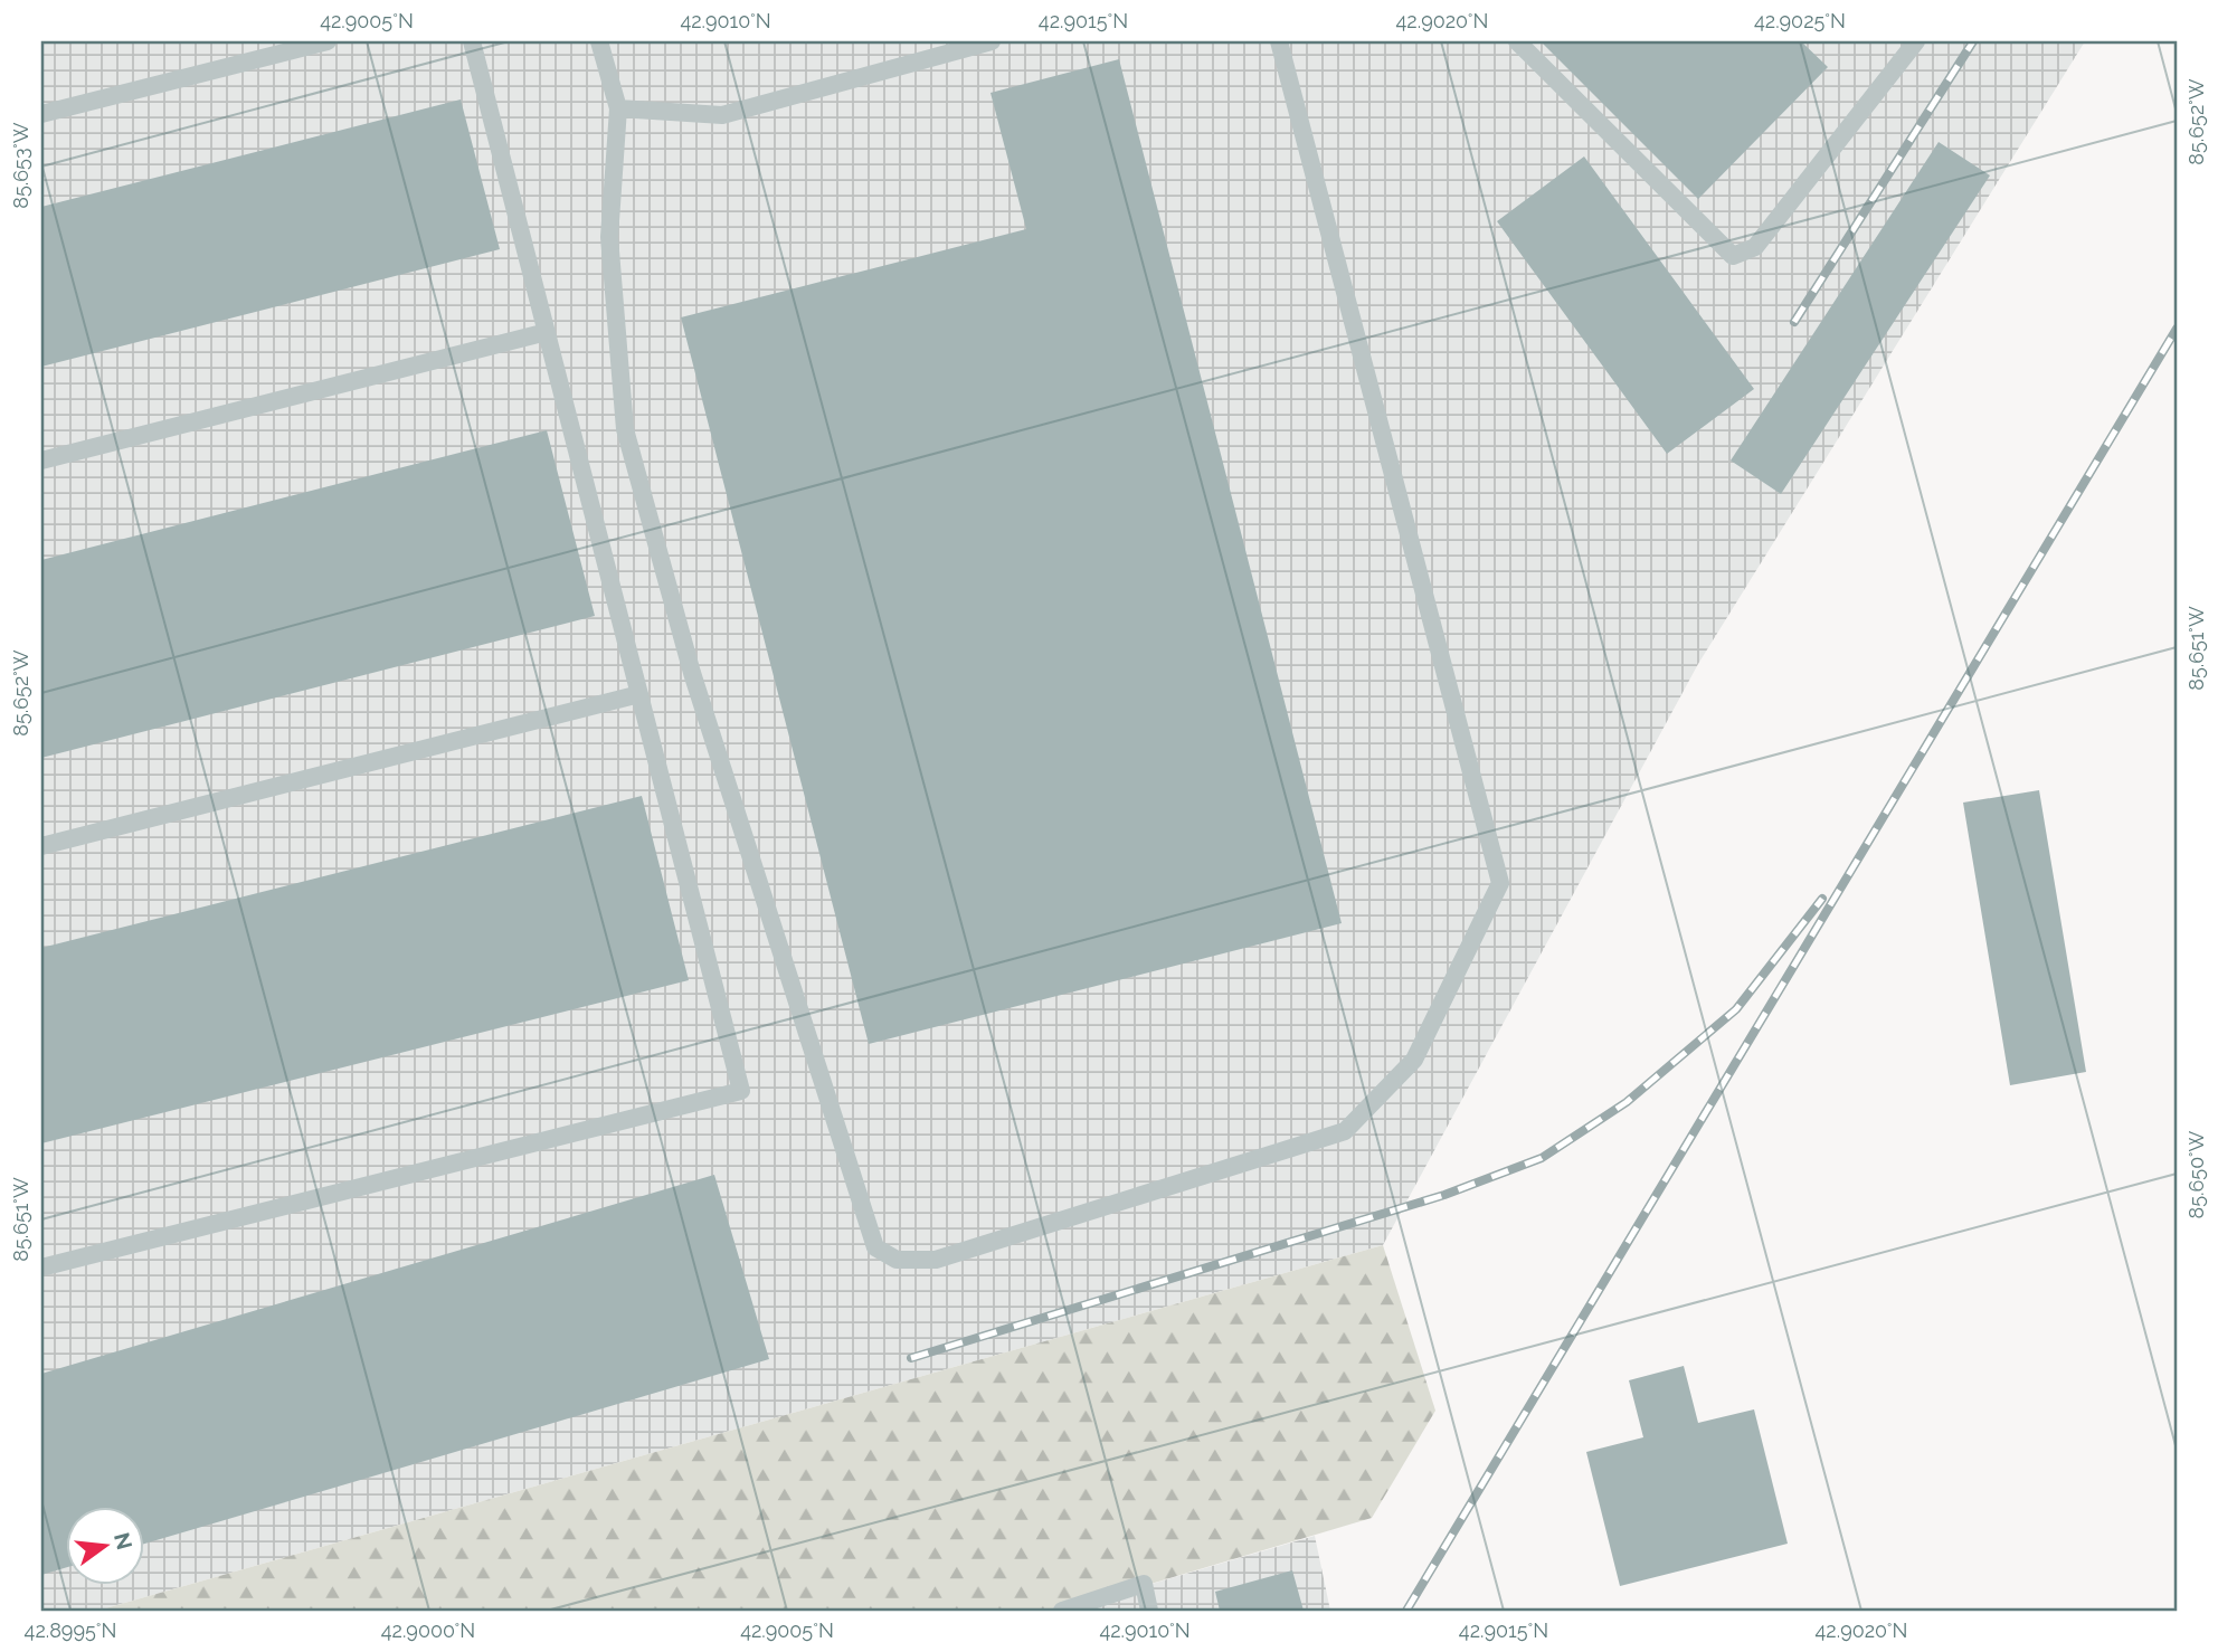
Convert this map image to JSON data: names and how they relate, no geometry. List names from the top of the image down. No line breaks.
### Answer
{"north":"right","coordinates":["42.9005°N","42.9010°N","42.9015°N","42.9020°N","42.9025°N","85.652°W","85.653°W","85.651°W","85.650°W","42.8995°N","42.9000°N"]}
